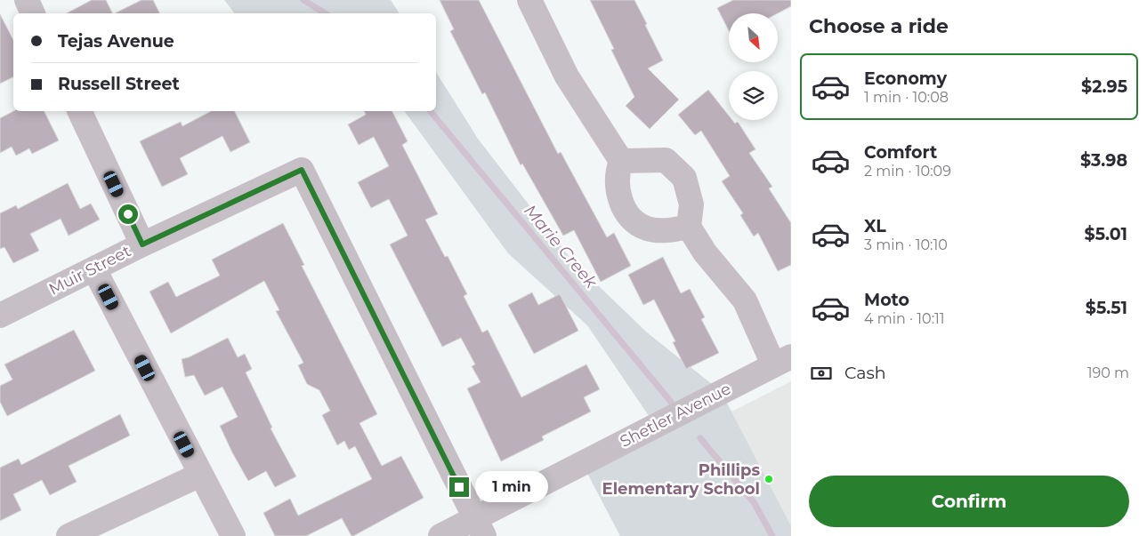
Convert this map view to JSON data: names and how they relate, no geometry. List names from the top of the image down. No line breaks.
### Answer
{"streets":{"street":["Muir Street","Shetler Avenue"]},"crossings":[["Muir Street","Shetler Avenue"]],"water":["Marie Creek"],"places":["Phillips Elementary School"],"north":"bottom right","page":{"heading":"Choose a ride","banner":["Tejas Avenue","Russell Street"],"list":[{"name":"Economy","note":"1 min · 10:08","value":"$2.95"},{"name":"Comfort","note":"2 min · 10:09","value":"$3.98"},{"name":"XL","note":"3 min · 10:10","value":"$5.01"},{"name":"Moto","note":"4 min · 10:11","value":"$5.51"}],"pay":["Cash","190 m"],"buttons":"Confirm","bubble":"1 min"}}
